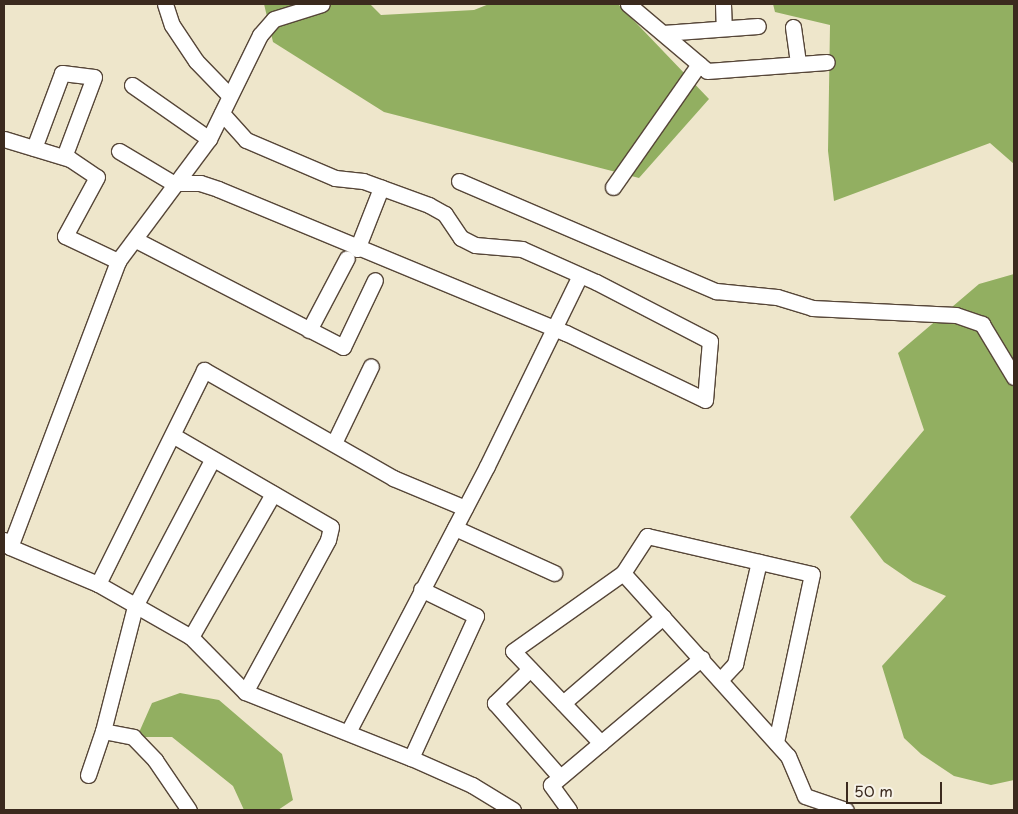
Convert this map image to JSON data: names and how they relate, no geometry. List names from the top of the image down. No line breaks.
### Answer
{"scale_bar":"50 m"}
